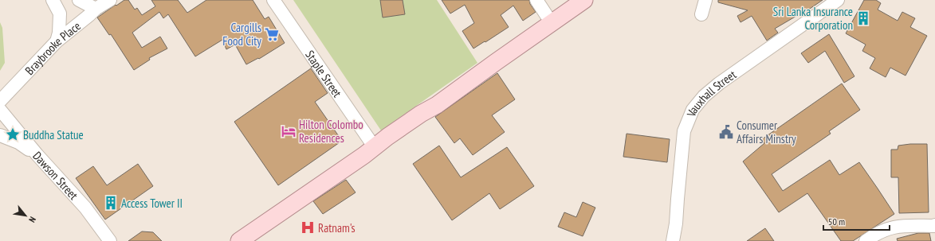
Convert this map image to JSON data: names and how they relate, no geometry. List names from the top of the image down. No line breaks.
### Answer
{"streets":{"street":["Braybrooke Place","Staple Street","Vauxhall Street","Dawson Street"]},"places":{"building":["Sri Lanka Insurance Corporation","Access Tower II"],"supermarket":["Cargills Food City"],"hotel":["Hilton Colombo Residences"],"public building":["Consumer Affairs Minstry"],"place":["Buddha Statue"],"hospital":["Ratnam's"]},"scale_bar":"50 m","north":"bottom right"}
